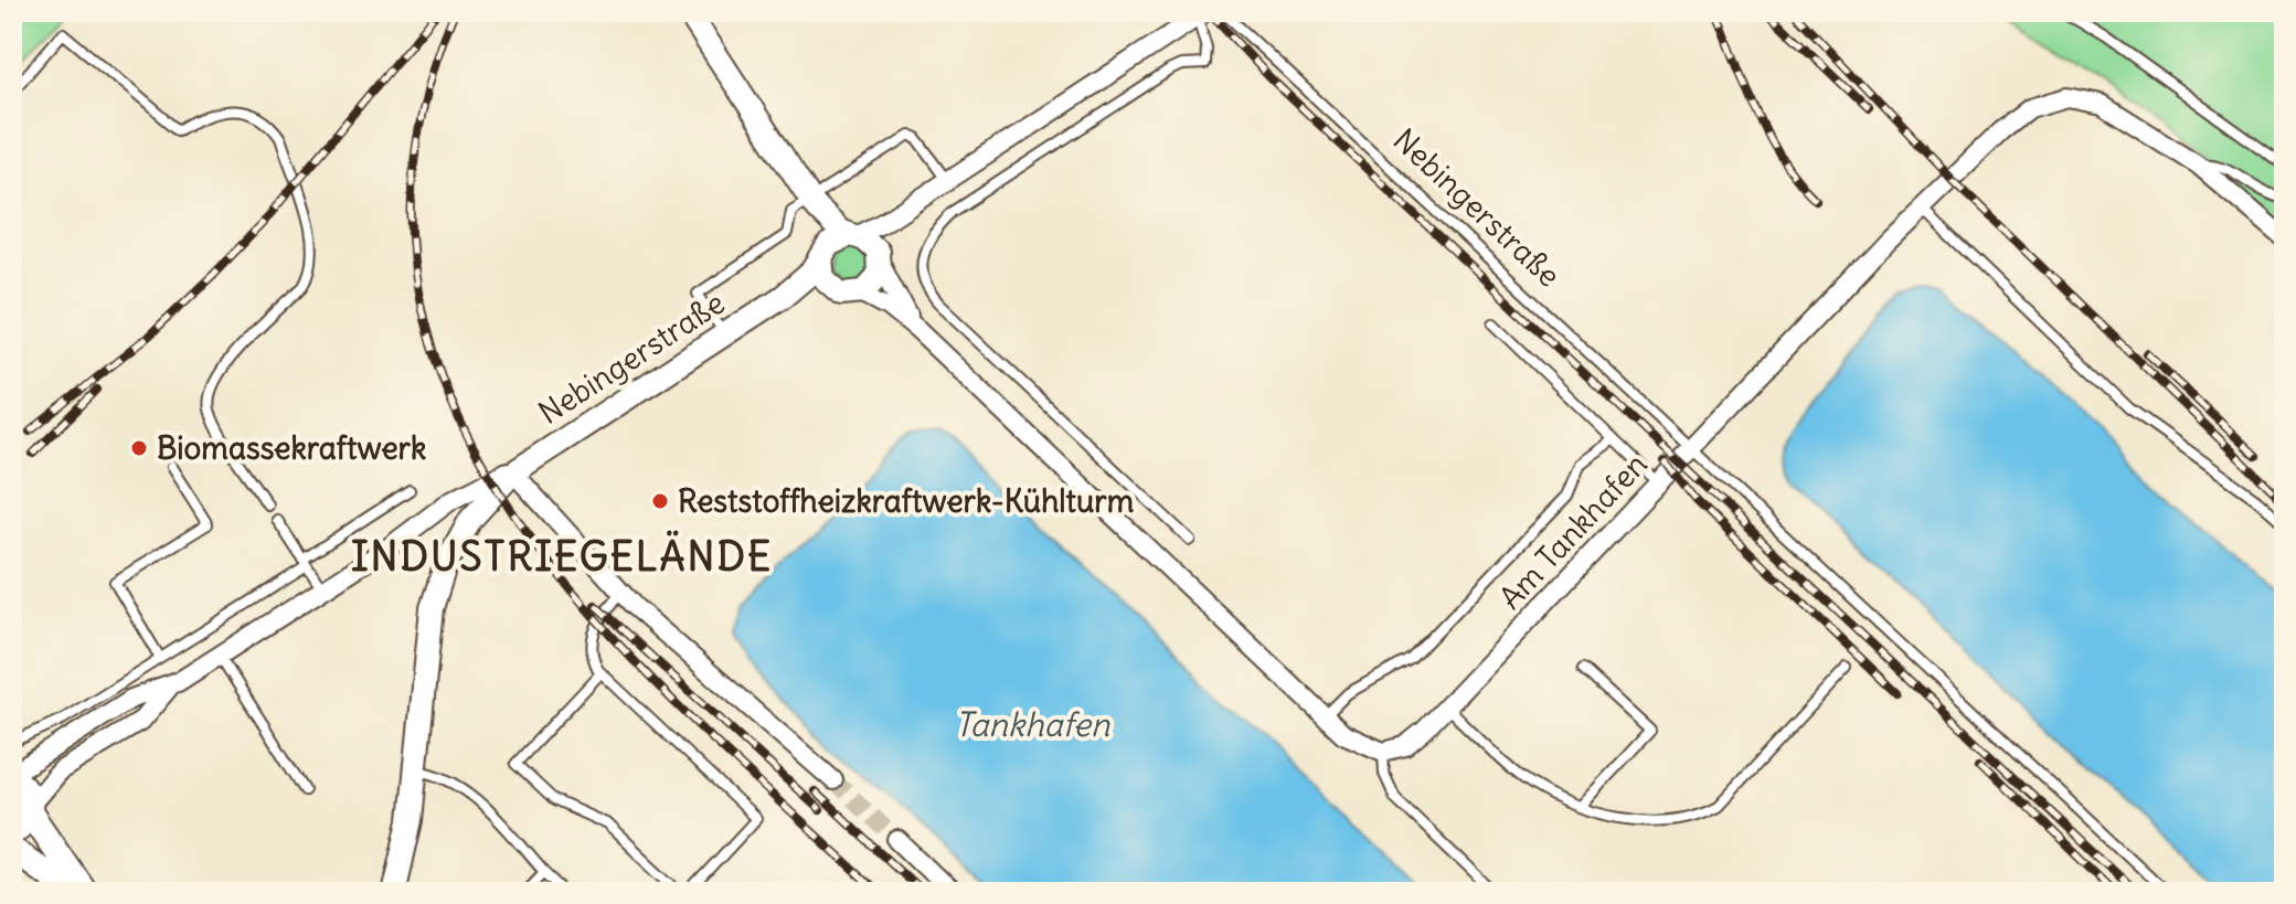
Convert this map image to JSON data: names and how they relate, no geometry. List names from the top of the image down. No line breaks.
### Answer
{"streets":{"street":["Nebingerstraße","Am Tankhafen"]},"crossings":[["Nebingerstraße","Am Tankhafen"]],"districts":["INDUSTRIEGELÄNDE"],"water":["Tankhafen"],"places":["Biomassekraftwerk","Reststoffheizkraftwerk-Kühlturm"]}
